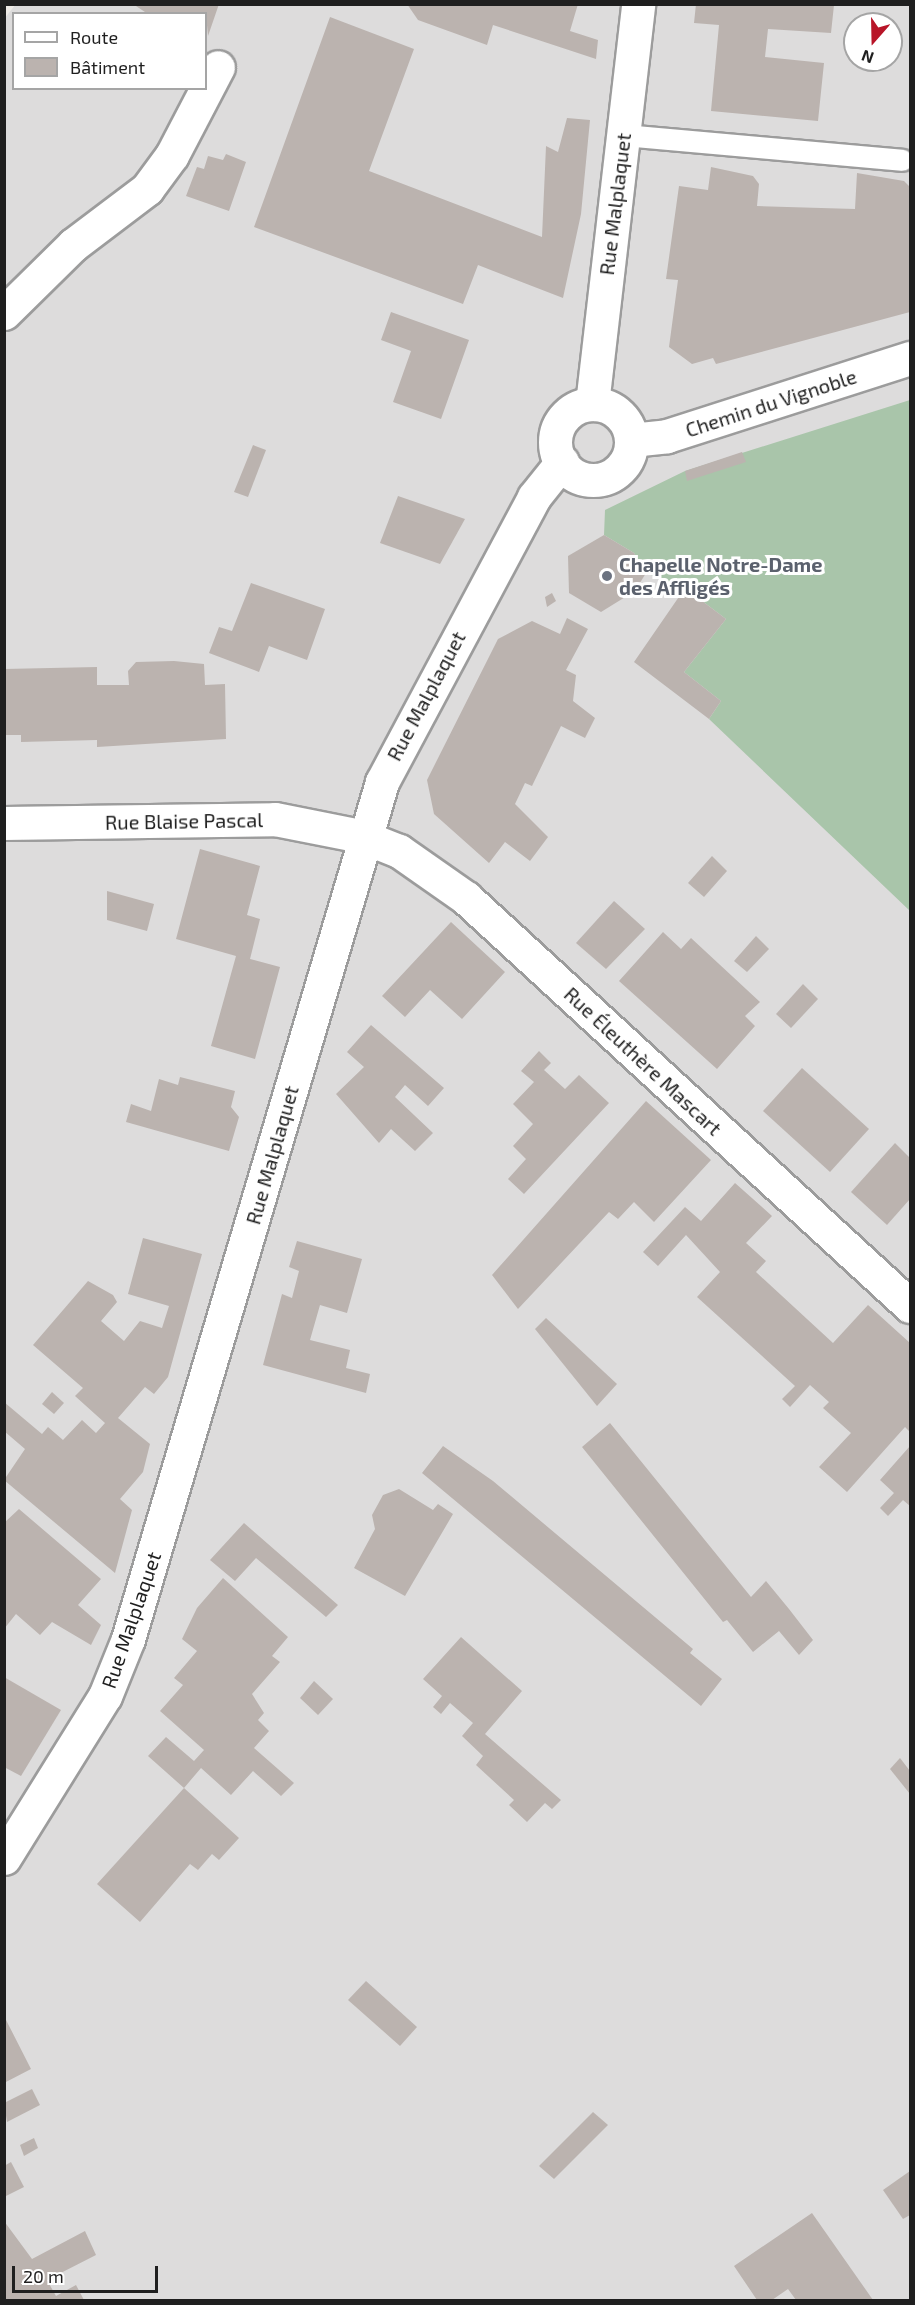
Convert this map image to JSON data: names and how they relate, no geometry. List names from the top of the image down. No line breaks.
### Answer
{"streets":{"street":["Rue Malplaquet","Chemin du Vignoble","Rue Blaise Pascal","Rue Éleuthère Mascart"]},"crossings":[["Rue Malplaquet","Chemin du Vignoble"],["Rue Malplaquet","Rue Blaise Pascal"],["Rue Malplaquet","Rue Éleuthère Mascart"],["Rue Blaise Pascal","Rue Éleuthère Mascart"]],"places":["Chapelle Notre-Dame des Affligés"],"legend":["Route","Bâtiment"],"scale_bar":"20 m","north":"bottom"}
